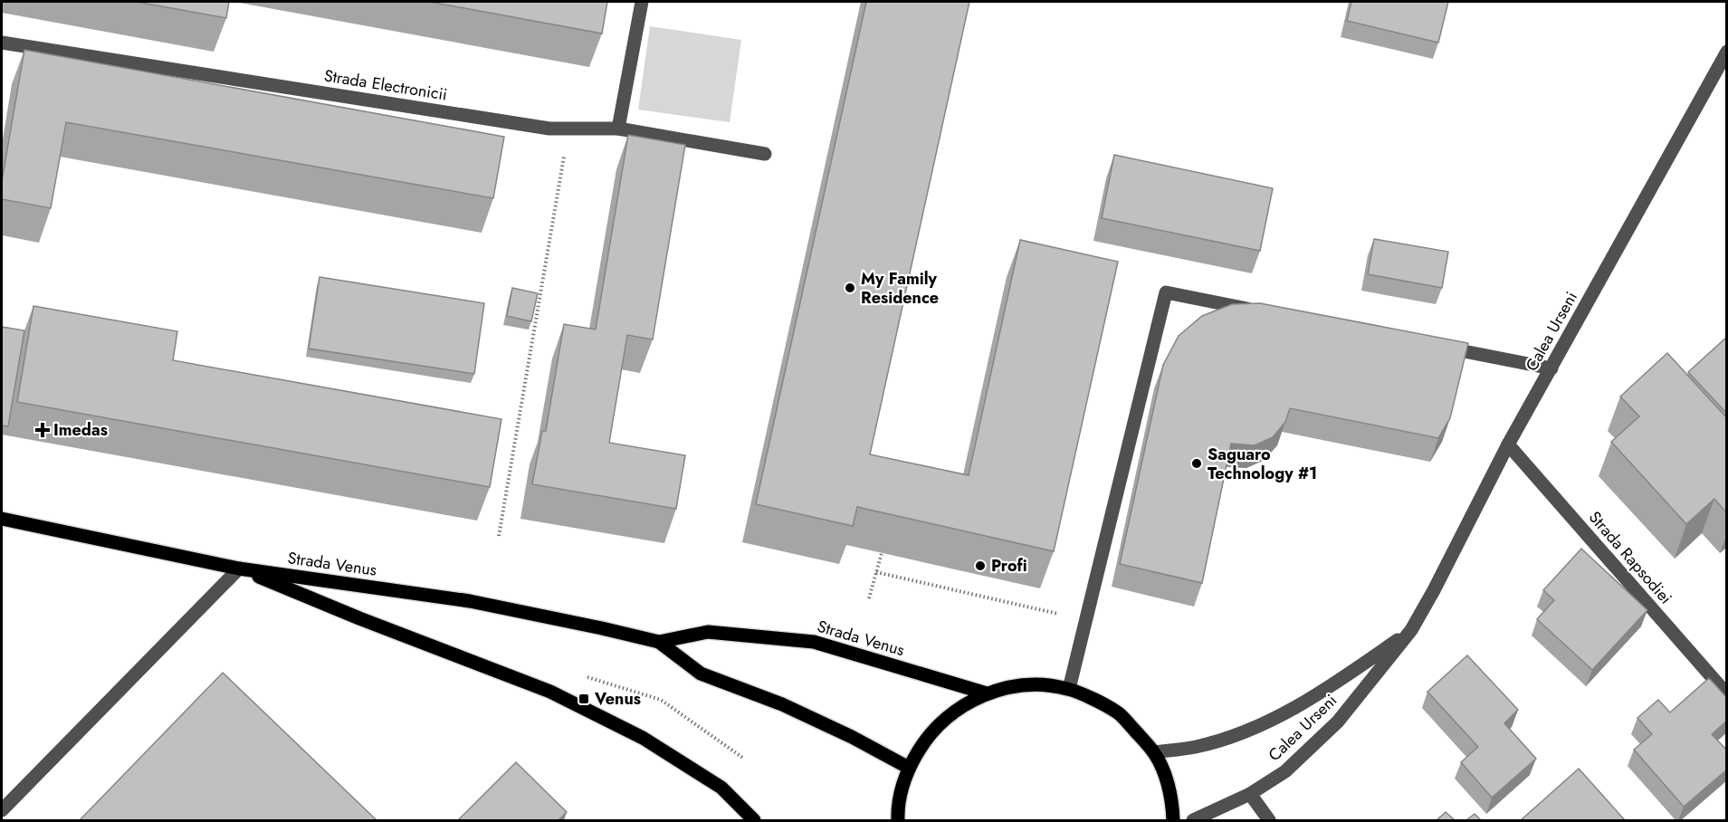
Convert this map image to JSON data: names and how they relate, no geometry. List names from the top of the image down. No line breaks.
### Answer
{"streets":{"main road":["Strada Venus"],"street":["Strada Electronicii","Calea Urseni","Strada Rapsodiei"]},"crossings":[["Calea Urseni","Strada Rapsodiei"]],"places":{"other":["My Family Residence","Saguaro Technology #1","Profi"],"health":["Imedas"],"transit":["Venus"]}}
